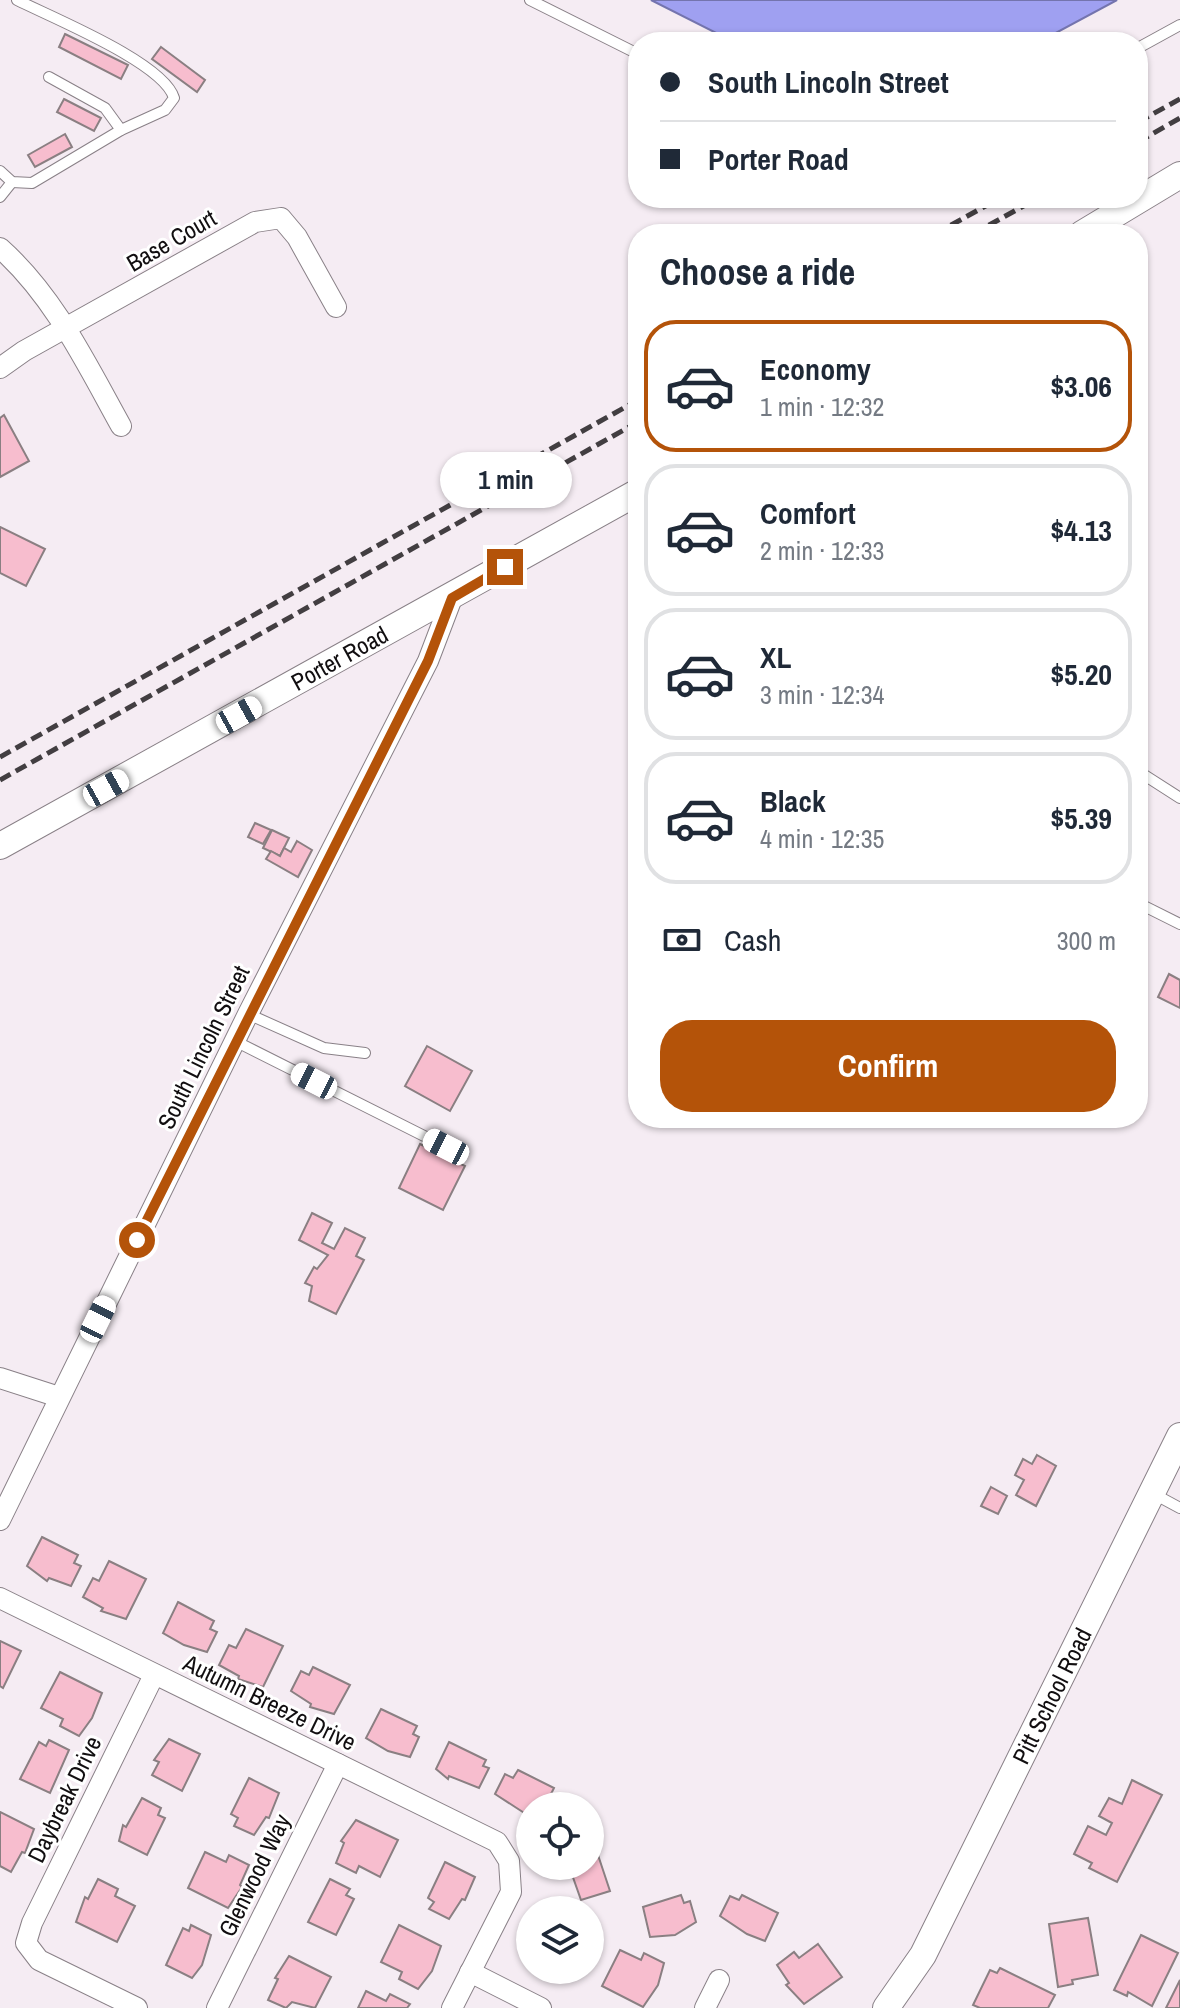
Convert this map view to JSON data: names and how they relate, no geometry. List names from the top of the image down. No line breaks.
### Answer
{"streets":{"street":["Base Court","Porter Road","South Lincoln Street","Pitt School Road","Autumn Breeze Drive","Daybreak Drive","Glenwood Way"]},"crossings":[["Porter Road","South Lincoln Street"],["Autumn Breeze Drive","Daybreak Drive"],["Autumn Breeze Drive","Glenwood Way"]],"page":{"banner":["South Lincoln Street","Porter Road"],"heading":"Choose a ride","list":[{"name":"Economy","note":"1 min · 12:32","value":"$3.06"},{"name":"Comfort","note":"2 min · 12:33","value":"$4.13"},{"name":"XL","note":"3 min · 12:34","value":"$5.20"},{"name":"Black","note":"4 min · 12:35","value":"$5.39"}],"bubble":"1 min","pay":["Cash","300 m"],"buttons":"Confirm"}}
